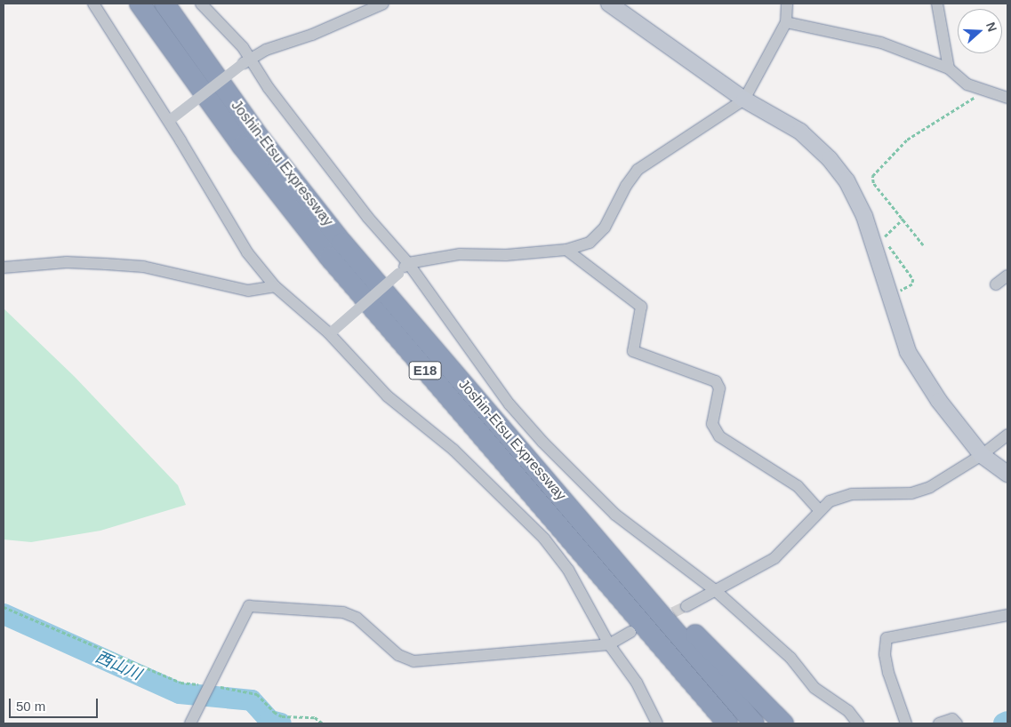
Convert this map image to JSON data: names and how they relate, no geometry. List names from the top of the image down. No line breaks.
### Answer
{"streets":{"highway":["Joshin-Etsu Expressway","E18"]},"water":["西山川"],"scale_bar":"50 m","north":"right"}
